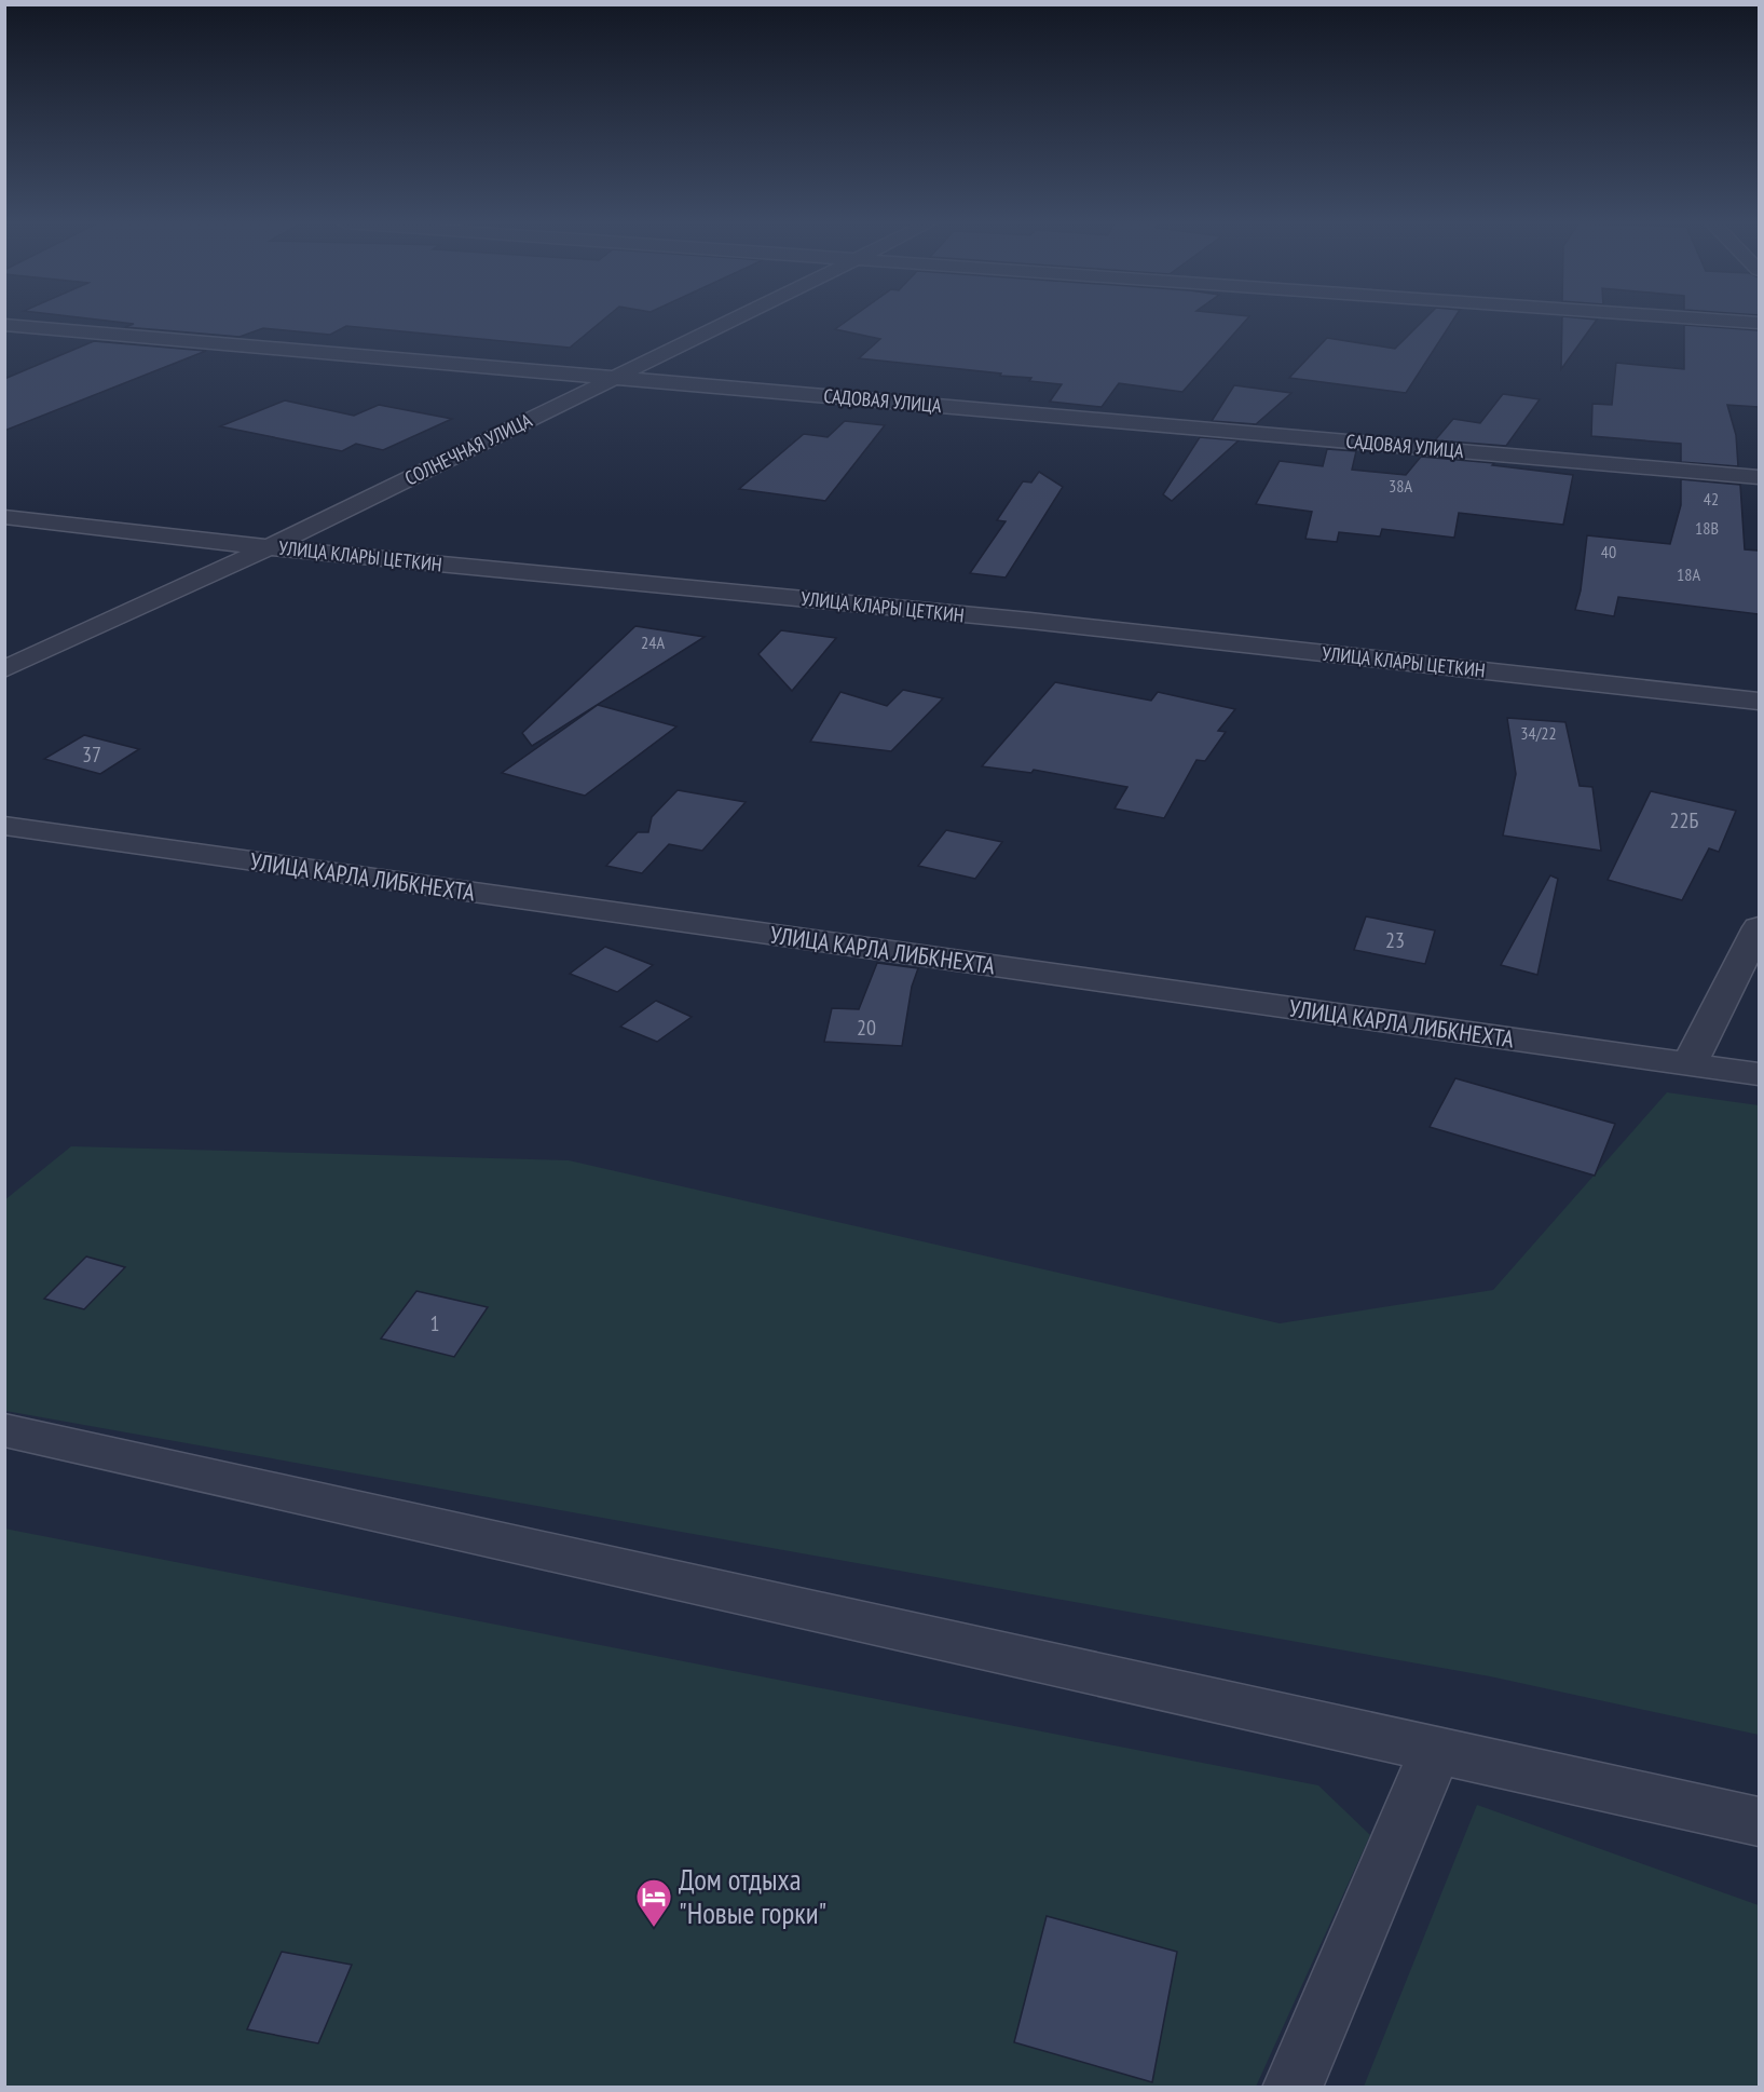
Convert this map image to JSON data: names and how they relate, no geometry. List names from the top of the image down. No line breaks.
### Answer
{"streets":{"street":["САДОВАЯ УЛИЦА","СОЛНЕЧНАЯ УЛИЦА","УЛИЦА КЛАРЫ ЦЕТКИН","УЛИЦА КАРЛА ЛИБКНЕХТА"]},"crossings":[["САДОВАЯ УЛИЦА","СОЛНЕЧНАЯ УЛИЦА"],["СОЛНЕЧНАЯ УЛИЦА","УЛИЦА КЛАРЫ ЦЕТКИН"]],"places":{"hotel":["Дом отдыха \"Новые горки\""]},"house_numbers":["38А","42","18В","40","18А","24А","34/22","37","22Б","23","20","1"]}
